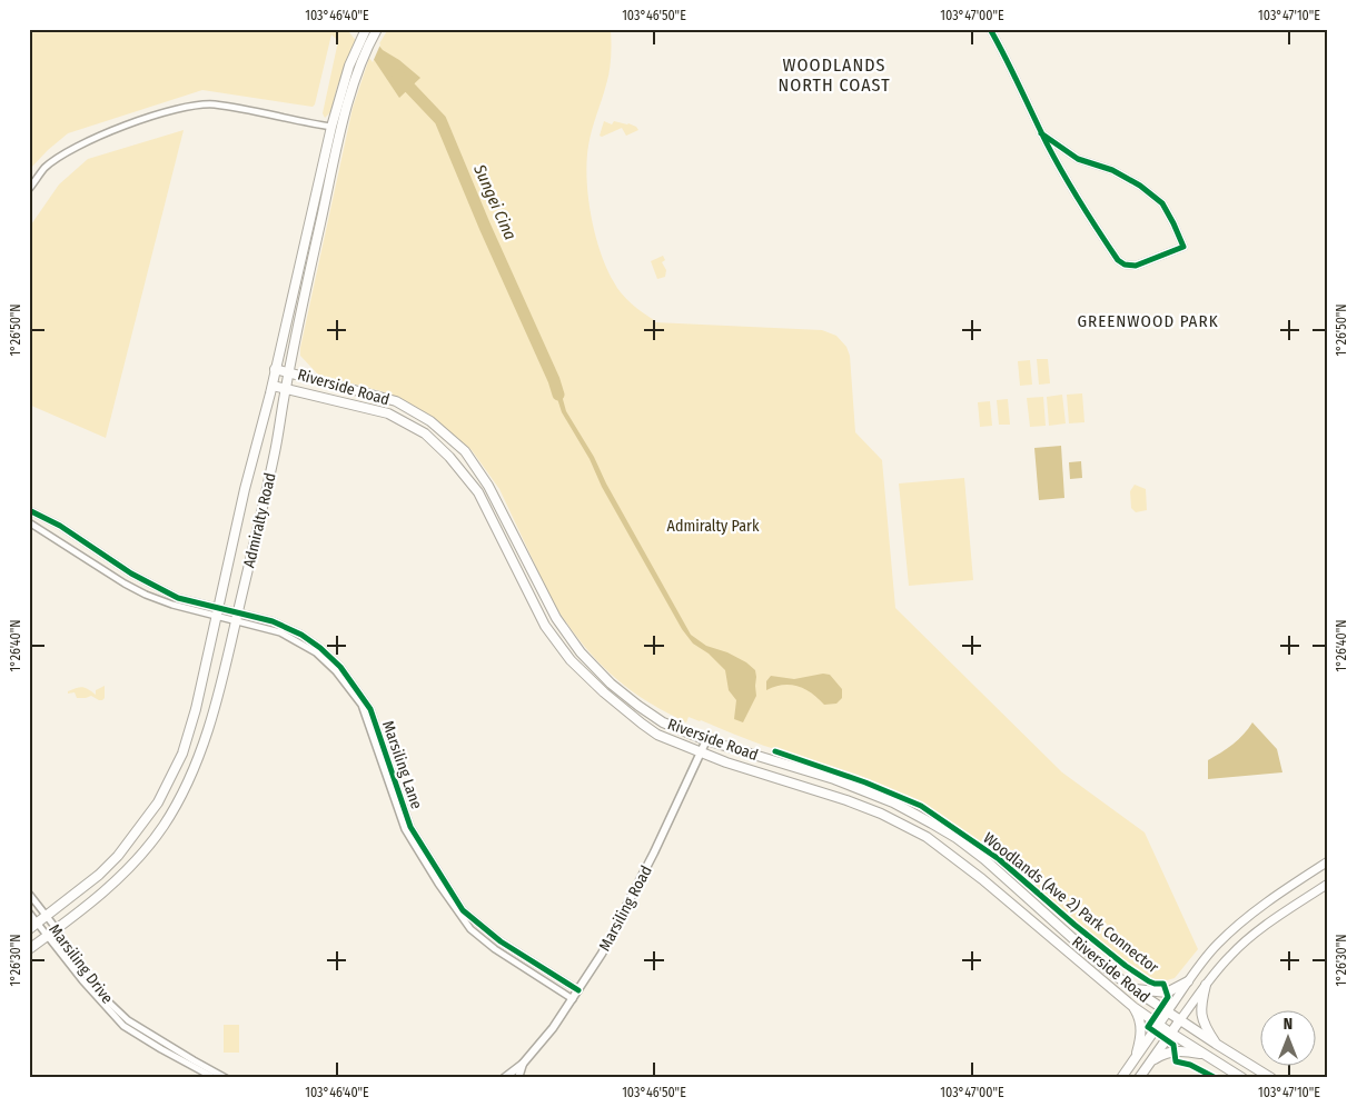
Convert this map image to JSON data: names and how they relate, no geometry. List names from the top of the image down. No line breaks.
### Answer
{"streets":{"main road":["Riverside Road","Admiralty Road"],"street":["Marsiling Lane","Marsiling Road","Marsiling Drive"],"cycle path":["Woodlands (Ave 2) Park Connector"]},"crossings":[["Riverside Road","Admiralty Road"],["Riverside Road","Marsiling Road"],["Admiralty Road","Marsiling Lane"],["Admiralty Road","Marsiling Drive"],["Marsiling Lane","Marsiling Road"]],"districts":["WOODLANDS NORTH COAST","GREENWOOD PARK"],"water":["Sungei Cina"],"parks":["Admiralty Park"],"north":"top","coordinates":["103°46'40\"E","103°46'50\"E","103°47'00\"E","103°47'10\"E","1°26'50\"N","1°26'40\"N","1°26'30\"N"]}
